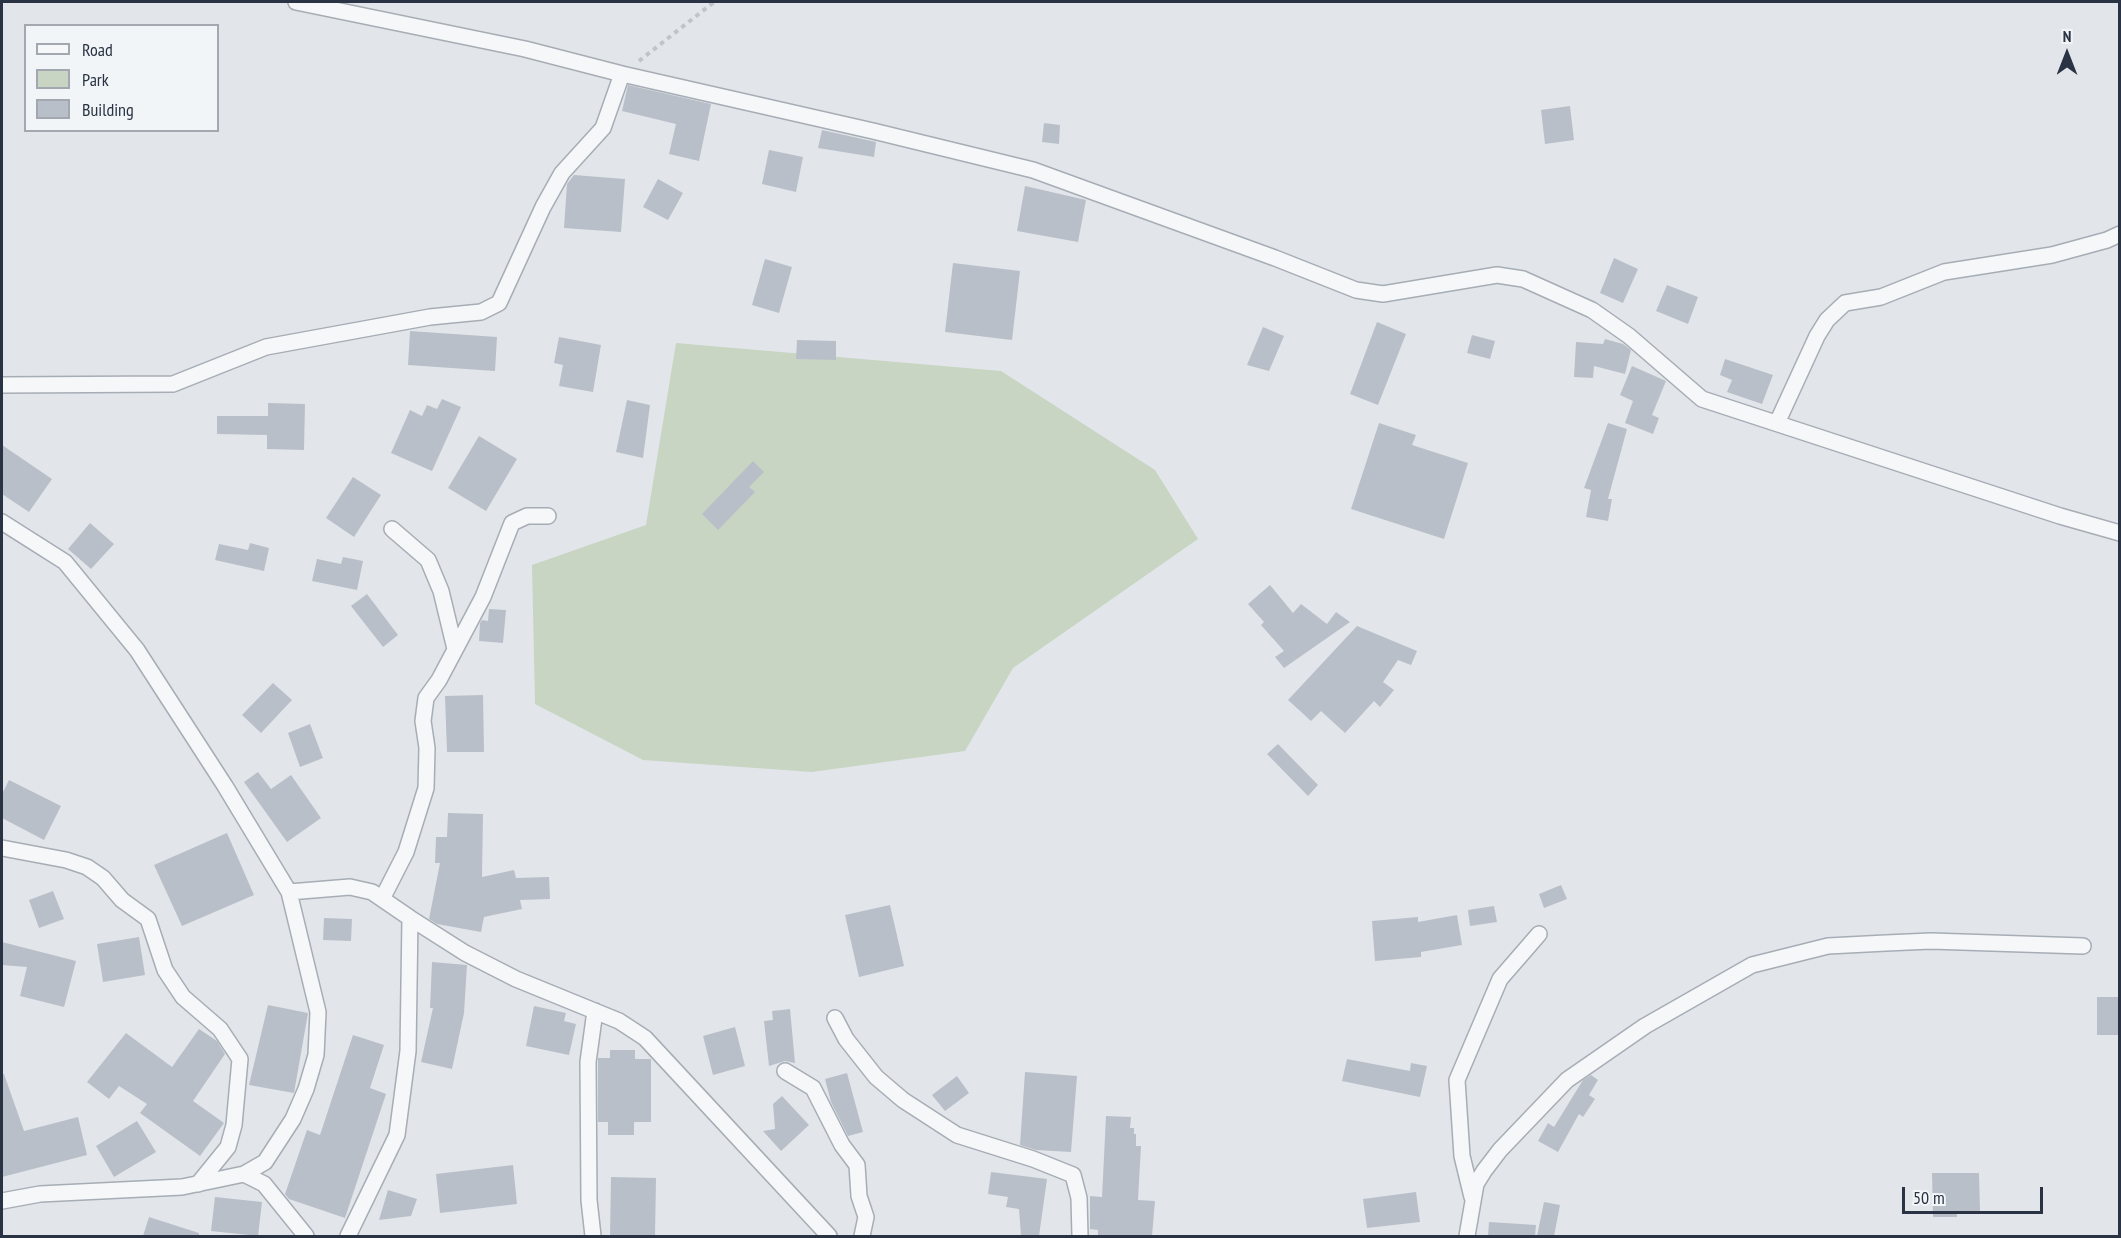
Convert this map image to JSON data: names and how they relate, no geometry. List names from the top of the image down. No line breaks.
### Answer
{"legend":["Road","Park","Building"],"scale_bar":"50 m","north":"top"}
